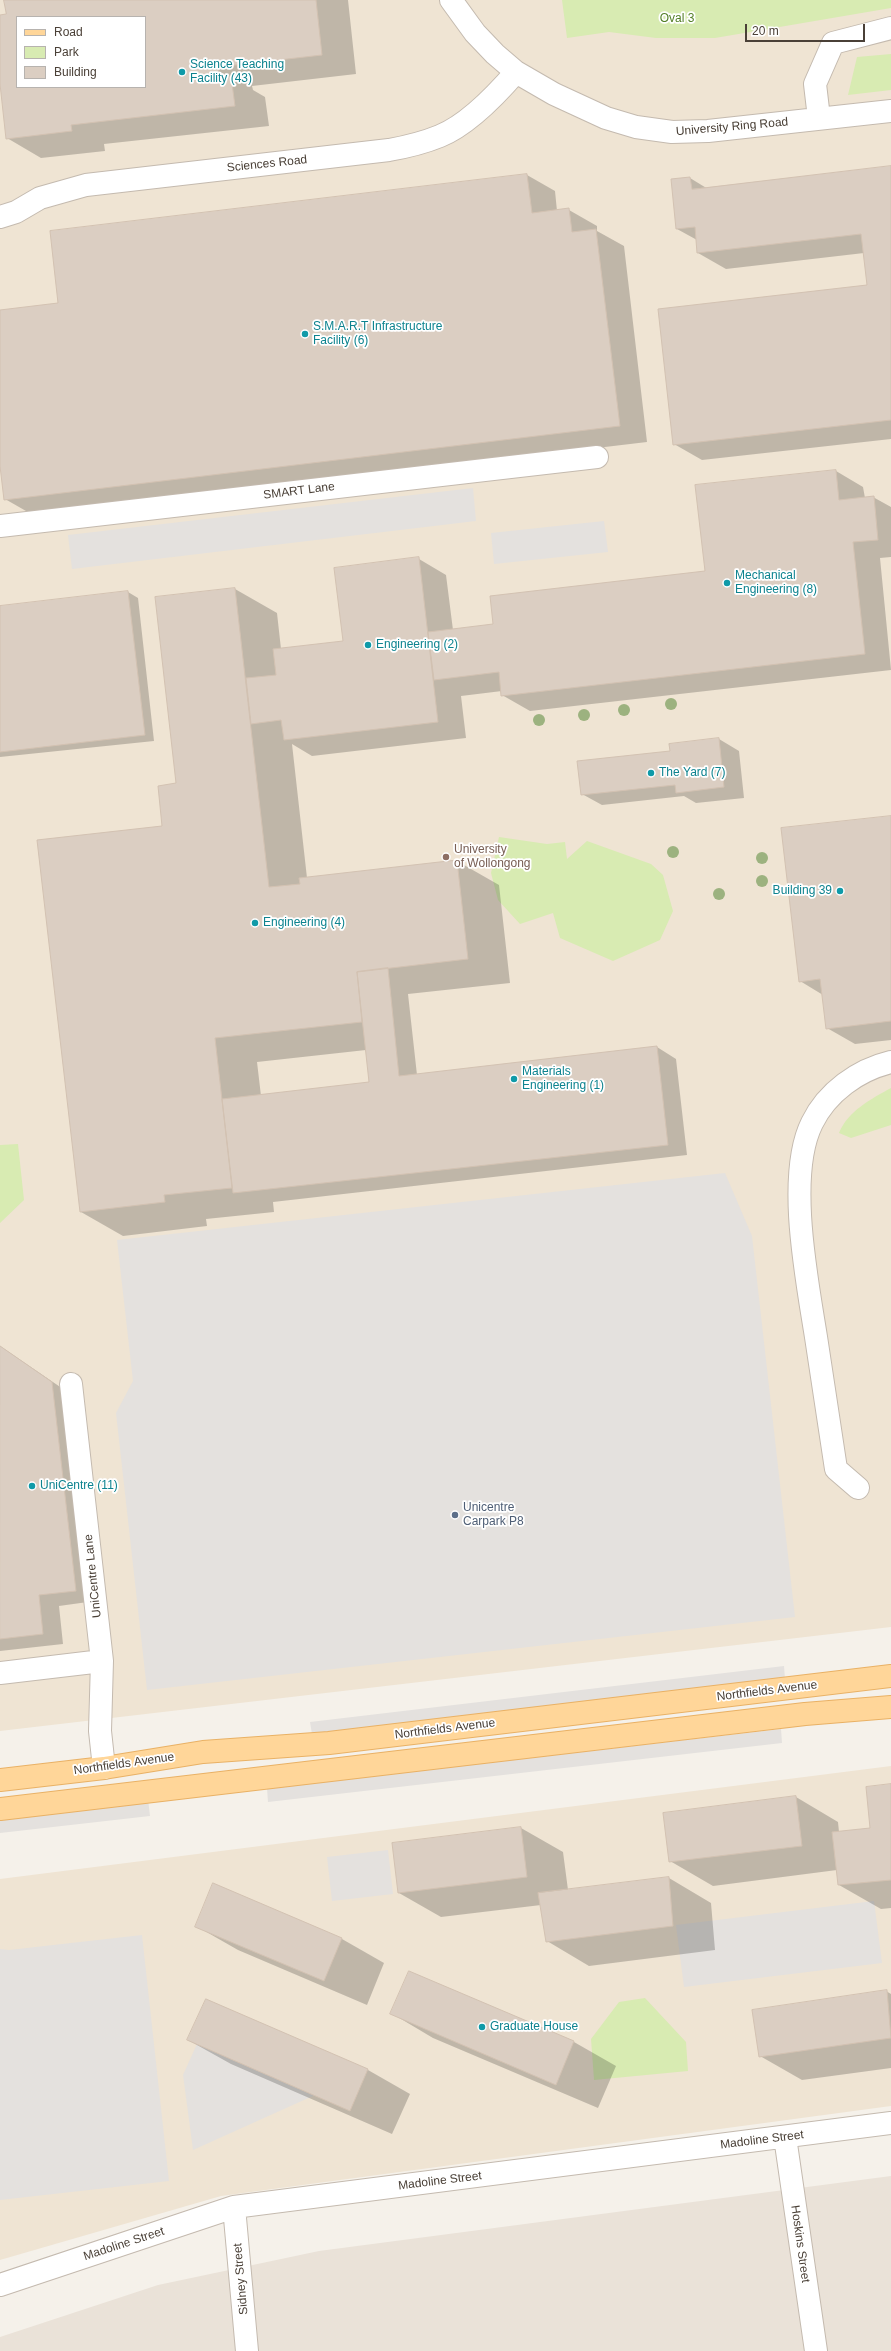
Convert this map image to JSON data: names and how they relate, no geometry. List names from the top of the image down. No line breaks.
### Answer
{"streets":{"main road":["Northfields Avenue"],"street":["University Ring Road","Sciences Road","SMART Lane","UniCentre Lane","Madoline Street","Hoskins Street","Sidney Street"]},"crossings":[["University Ring Road","Sciences Road"],["UniCentre Lane","Northfields Avenue"],["Madoline Street","Hoskins Street"],["Madoline Street","Sidney Street"]],"parks":["Oval 3"],"places":["Science Teaching Facility (43)","S.M.A.R.T Infrastructure Facility (6)","Mechanical Engineering (8)","Engineering (2)","The Yard (7)","University of Wollongong","Building 39","Engineering (4)","Materials Engineering (1)","UniCentre (11)","Unicentre Carpark P8","Graduate House"],"legend":["Road","Park","Building"],"scale_bar":"20 m"}
